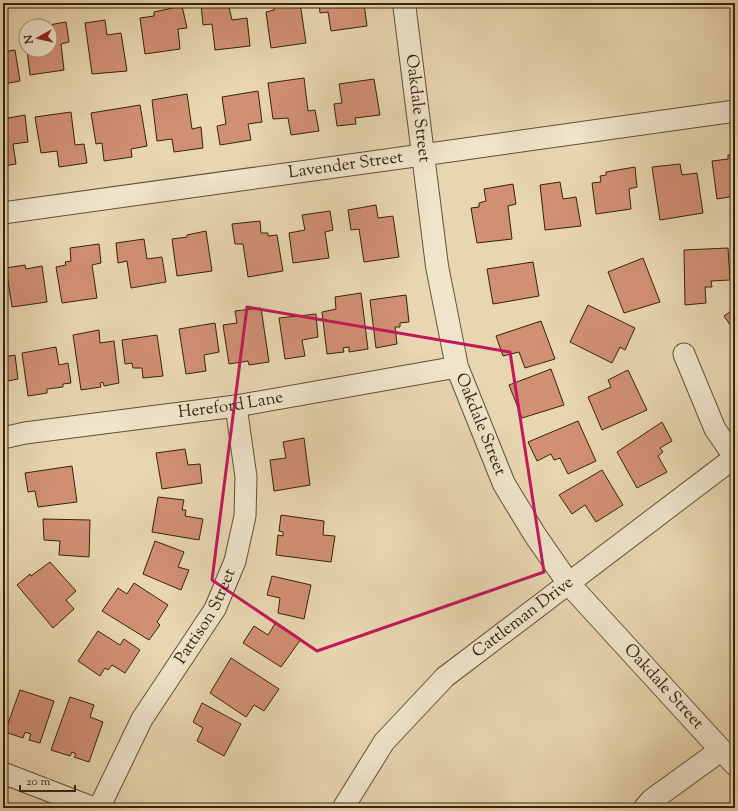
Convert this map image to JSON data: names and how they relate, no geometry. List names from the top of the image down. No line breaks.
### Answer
{"streets":{"street":["Oakdale Street","Lavender Street","Hereford Lane","Pattison Street","Cattleman Drive"]},"crossings":[["Oakdale Street","Lavender Street"],["Oakdale Street","Hereford Lane"],["Oakdale Street","Cattleman Drive"],["Hereford Lane","Pattison Street"]],"scale_bar":"20 m","north":"left"}
